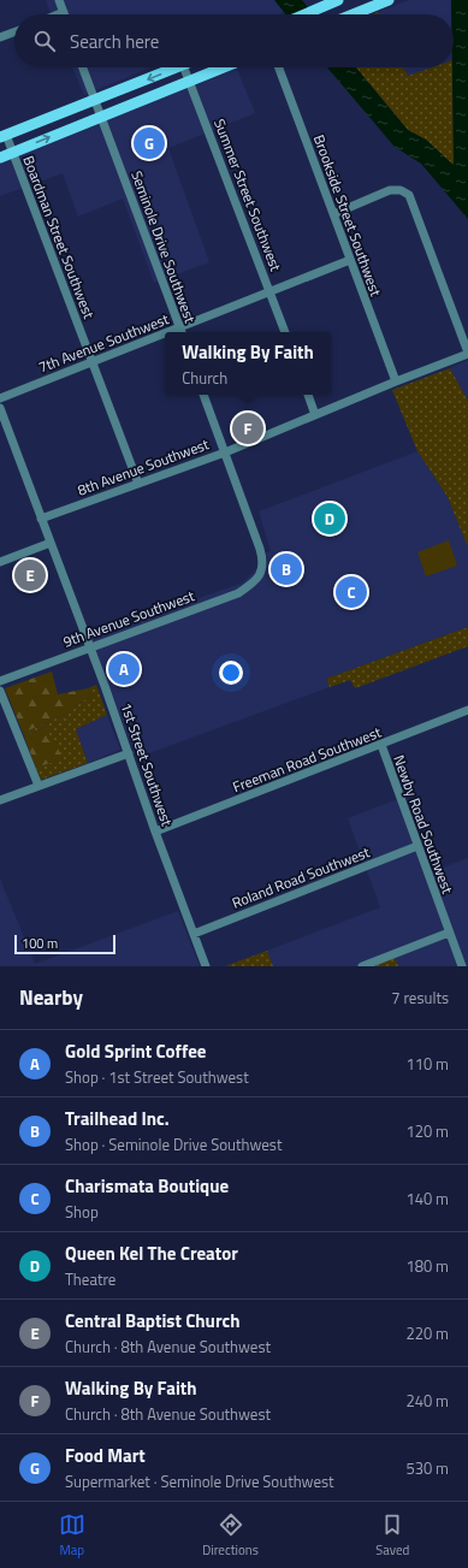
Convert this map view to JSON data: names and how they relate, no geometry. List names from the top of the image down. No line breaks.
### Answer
{"streets":{"street":["Summer Street Southwest","Brookside Street Southwest","Boardman Street Southwest","Seminole Drive Southwest","7th Avenue Southwest","8th Avenue Southwest","9th Avenue Southwest","Freeman Road Southwest","1st Street Southwest","Newby Road Southwest","Roland Road Southwest"]},"crossings":[["Summer Street Southwest","7th Avenue Southwest"],["Brookside Street Southwest","7th Avenue Southwest"],["Brookside Street Southwest","8th Avenue Southwest"],["Boardman Street Southwest","7th Avenue Southwest"],["Boardman Street Southwest","8th Avenue Southwest"],["Seminole Drive Southwest","7th Avenue Southwest"],["8th Avenue Southwest","9th Avenue Southwest"],["8th Avenue Southwest","1st Street Southwest"],["9th Avenue Southwest","1st Street Southwest"],["Freeman Road Southwest","1st Street Southwest"],["Freeman Road Southwest","Newby Road Southwest"],["1st Street Southwest","Roland Road Southwest"],["Newby Road Southwest","Roland Road Southwest"]],"scale_bar":"100 m","page":{"search":"Search here","pins":["G","F","D","B","E","C","A"],"popup":["Walking By Faith","Church"],"scale":"100 m","heading":["Nearby","7 results"],"list":[{"mark":"A","name":"Gold Sprint Coffee","note":"Shop · 1st Street Southwest","value":"110 m"},{"mark":"B","name":"Trailhead Inc.","note":"Shop · Seminole Drive Southwest","value":"120 m"},{"mark":"C","name":"Charismata Boutique","note":"Shop","value":"140 m"},{"mark":"D","name":"Queen Kel The Creator","note":"Theatre","value":"180 m"},{"mark":"E","name":"Central Baptist Church","note":"Church · 8th Avenue Southwest","value":"220 m"},{"mark":"F","name":"Walking By Faith","note":"Church · 8th Avenue Southwest","value":"240 m"},{"mark":"G","name":"Food Mart","note":"Supermarket · Seminole Drive Southwest","value":"530 m"}],"nav":["Map","Directions","Saved"]}}
